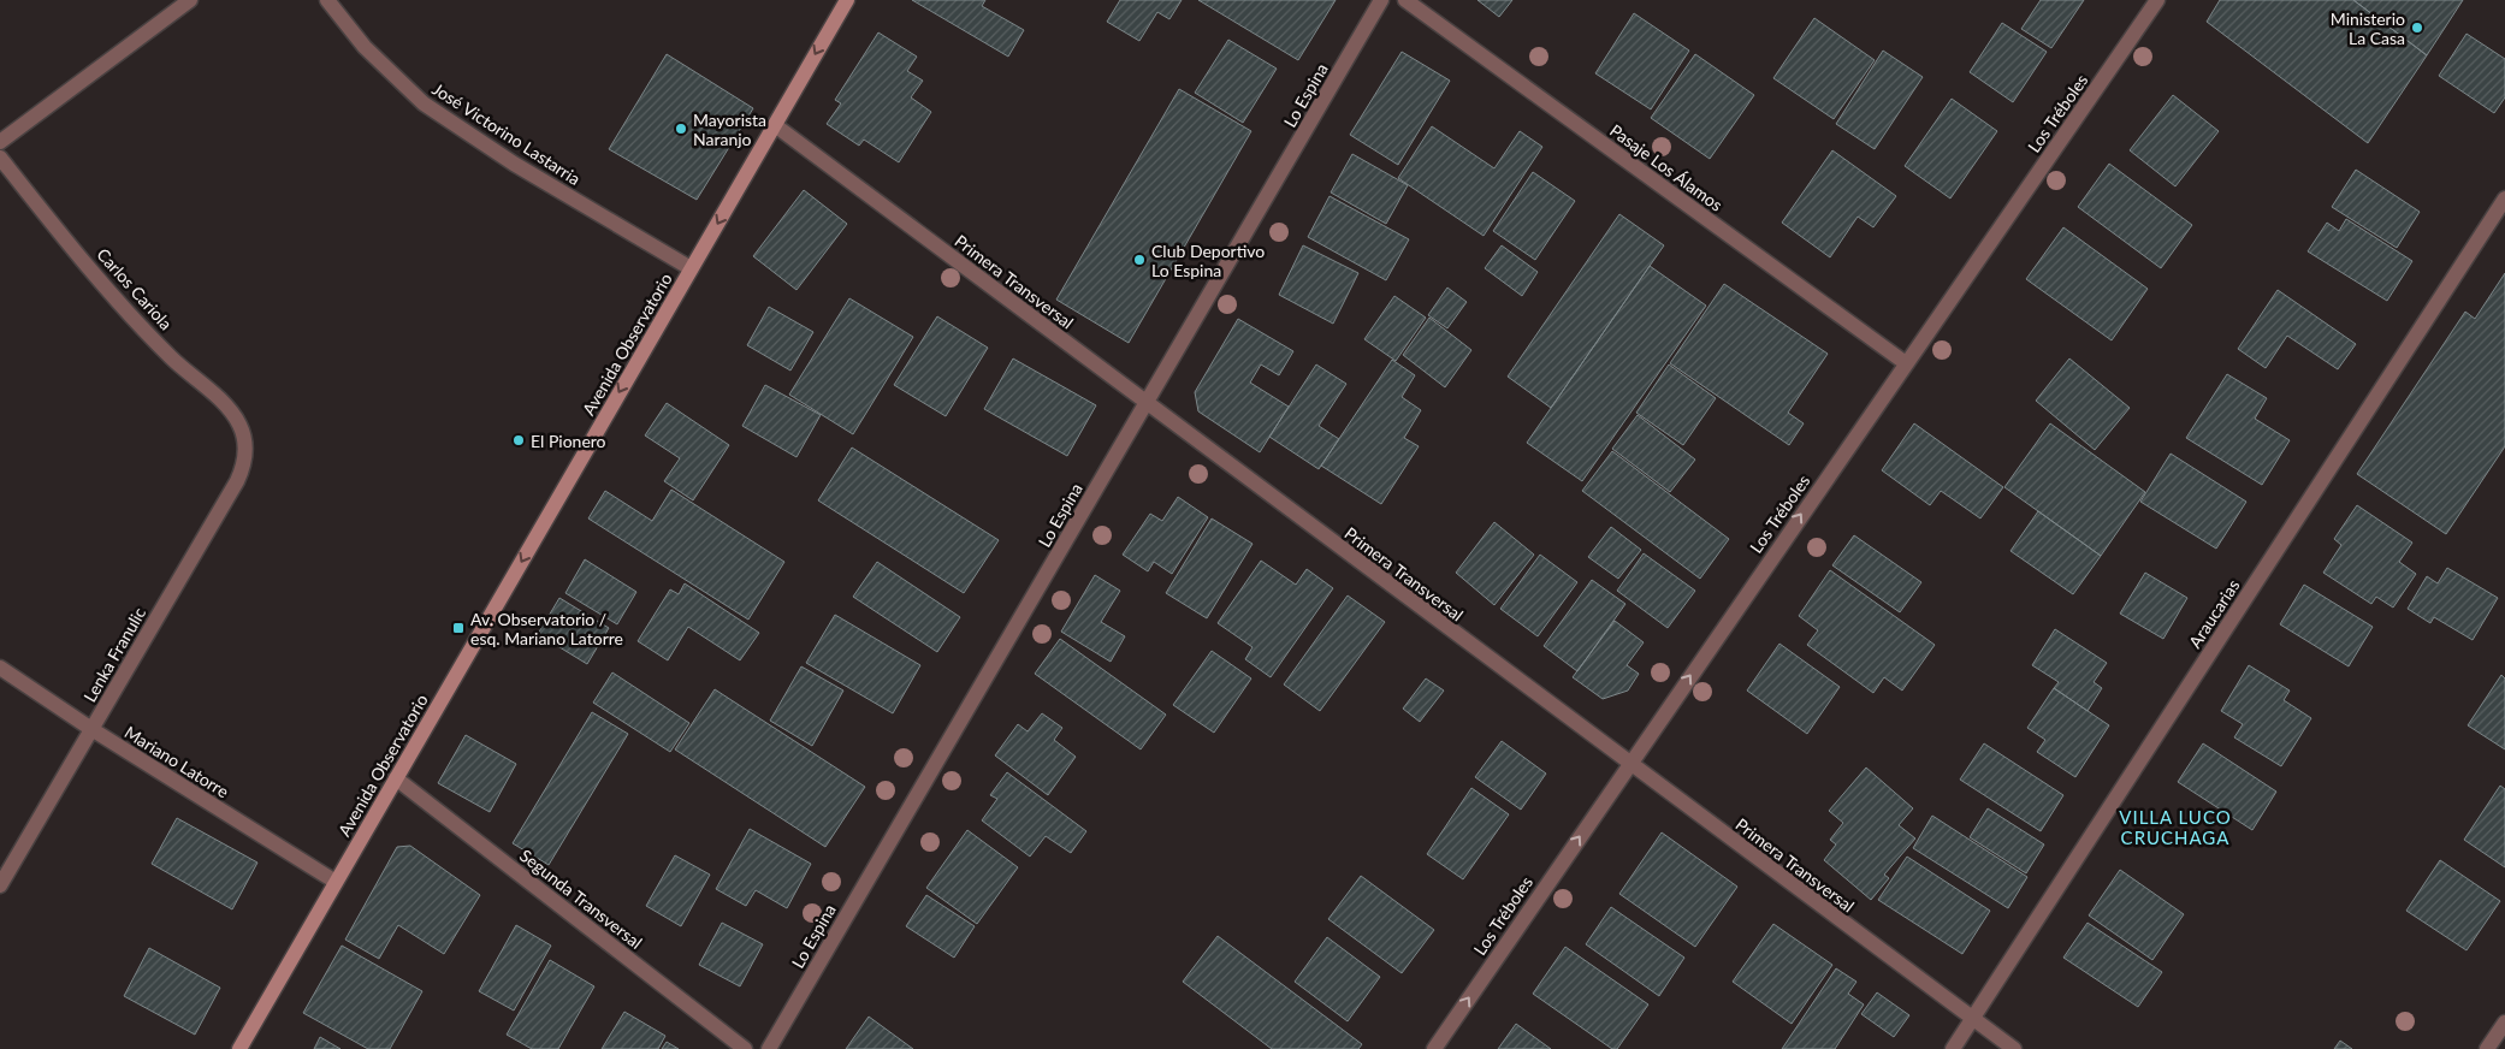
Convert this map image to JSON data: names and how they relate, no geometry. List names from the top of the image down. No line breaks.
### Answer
{"streets":{"main road":["Avenida Observatorio"],"street":["Lo Espina","Los Tréboles","José Victorino Lastarria","Pasaje Los Álamos","Primera Transversal","Carlos Cariola","Araucarias","Lenka Franulic","Mariano Latorre","Segunda Transversal"]},"crossings":[["Lo Espina","Primera Transversal"],["Los Tréboles","Pasaje Los Álamos"],["Los Tréboles","Primera Transversal"],["José Victorino Lastarria","Avenida Observatorio"],["Primera Transversal","Avenida Observatorio"],["Primera Transversal","Araucarias"],["Carlos Cariola","Lenka Franulic"],["Avenida Observatorio","Mariano Latorre"],["Avenida Observatorio","Segunda Transversal"],["Lenka Franulic","Mariano Latorre"]],"one_way":["Los Tréboles","Avenida Observatorio"],"districts":["VILLA LUCO CRUCHAGA"],"places":{"other":["Ministerio La Casa","Mayorista Naranjo","Club Deportivo Lo Espina","El Pionero"],"transit":["Av. Observatorio / esq. Mariano Latorre"]}}
